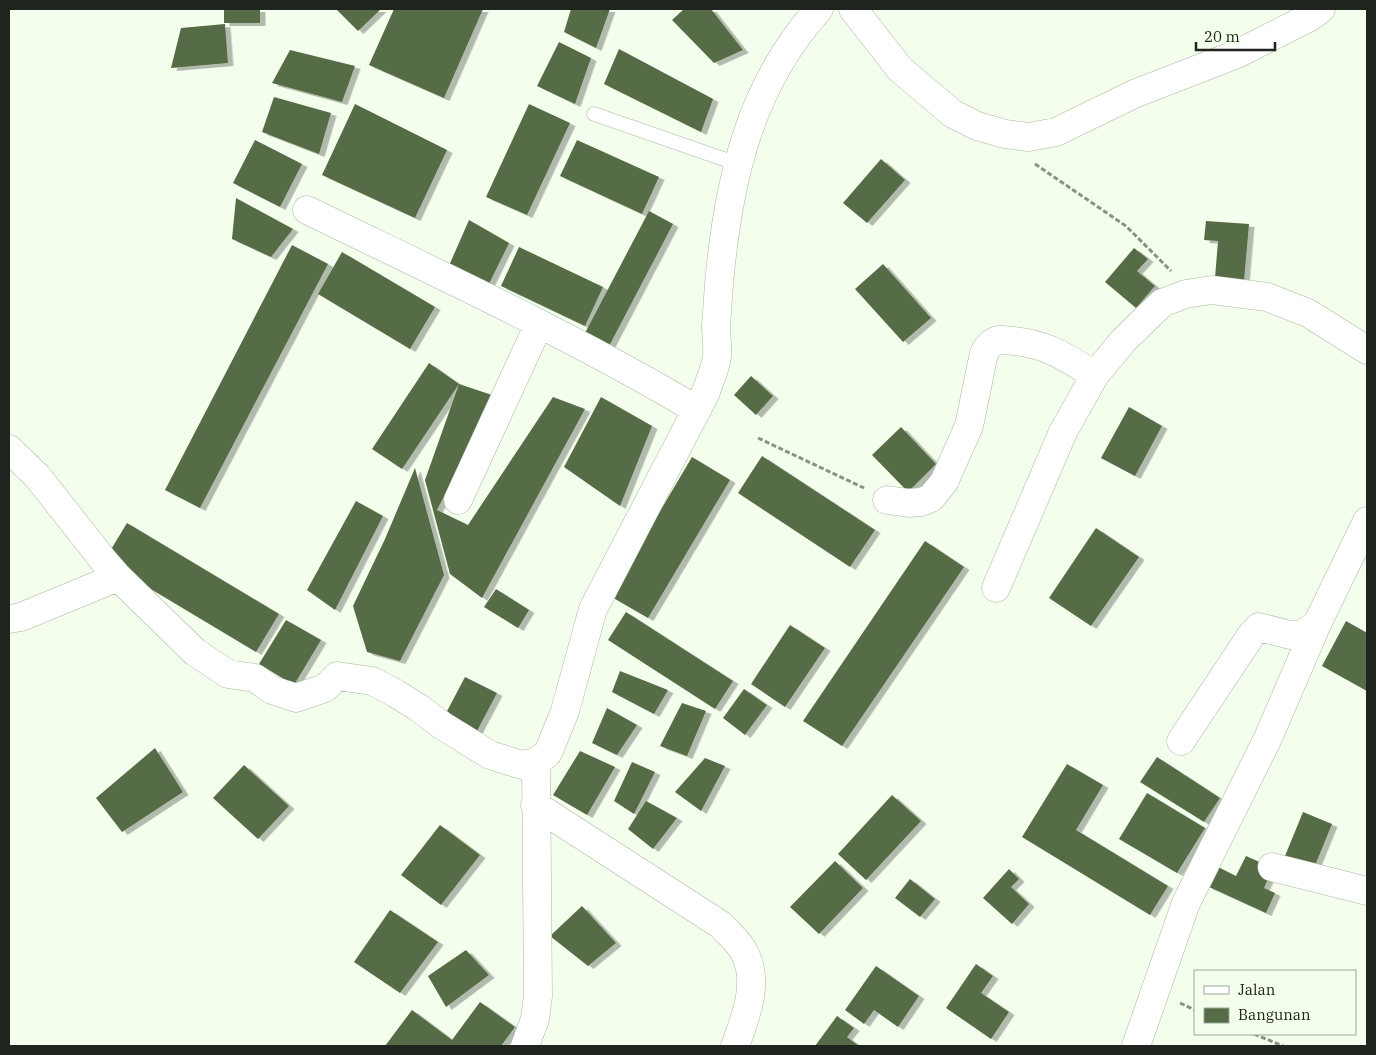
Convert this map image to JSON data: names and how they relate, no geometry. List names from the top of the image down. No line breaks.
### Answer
{"legend":["Jalan","Bangunan"],"scale_bar":"20 m"}
